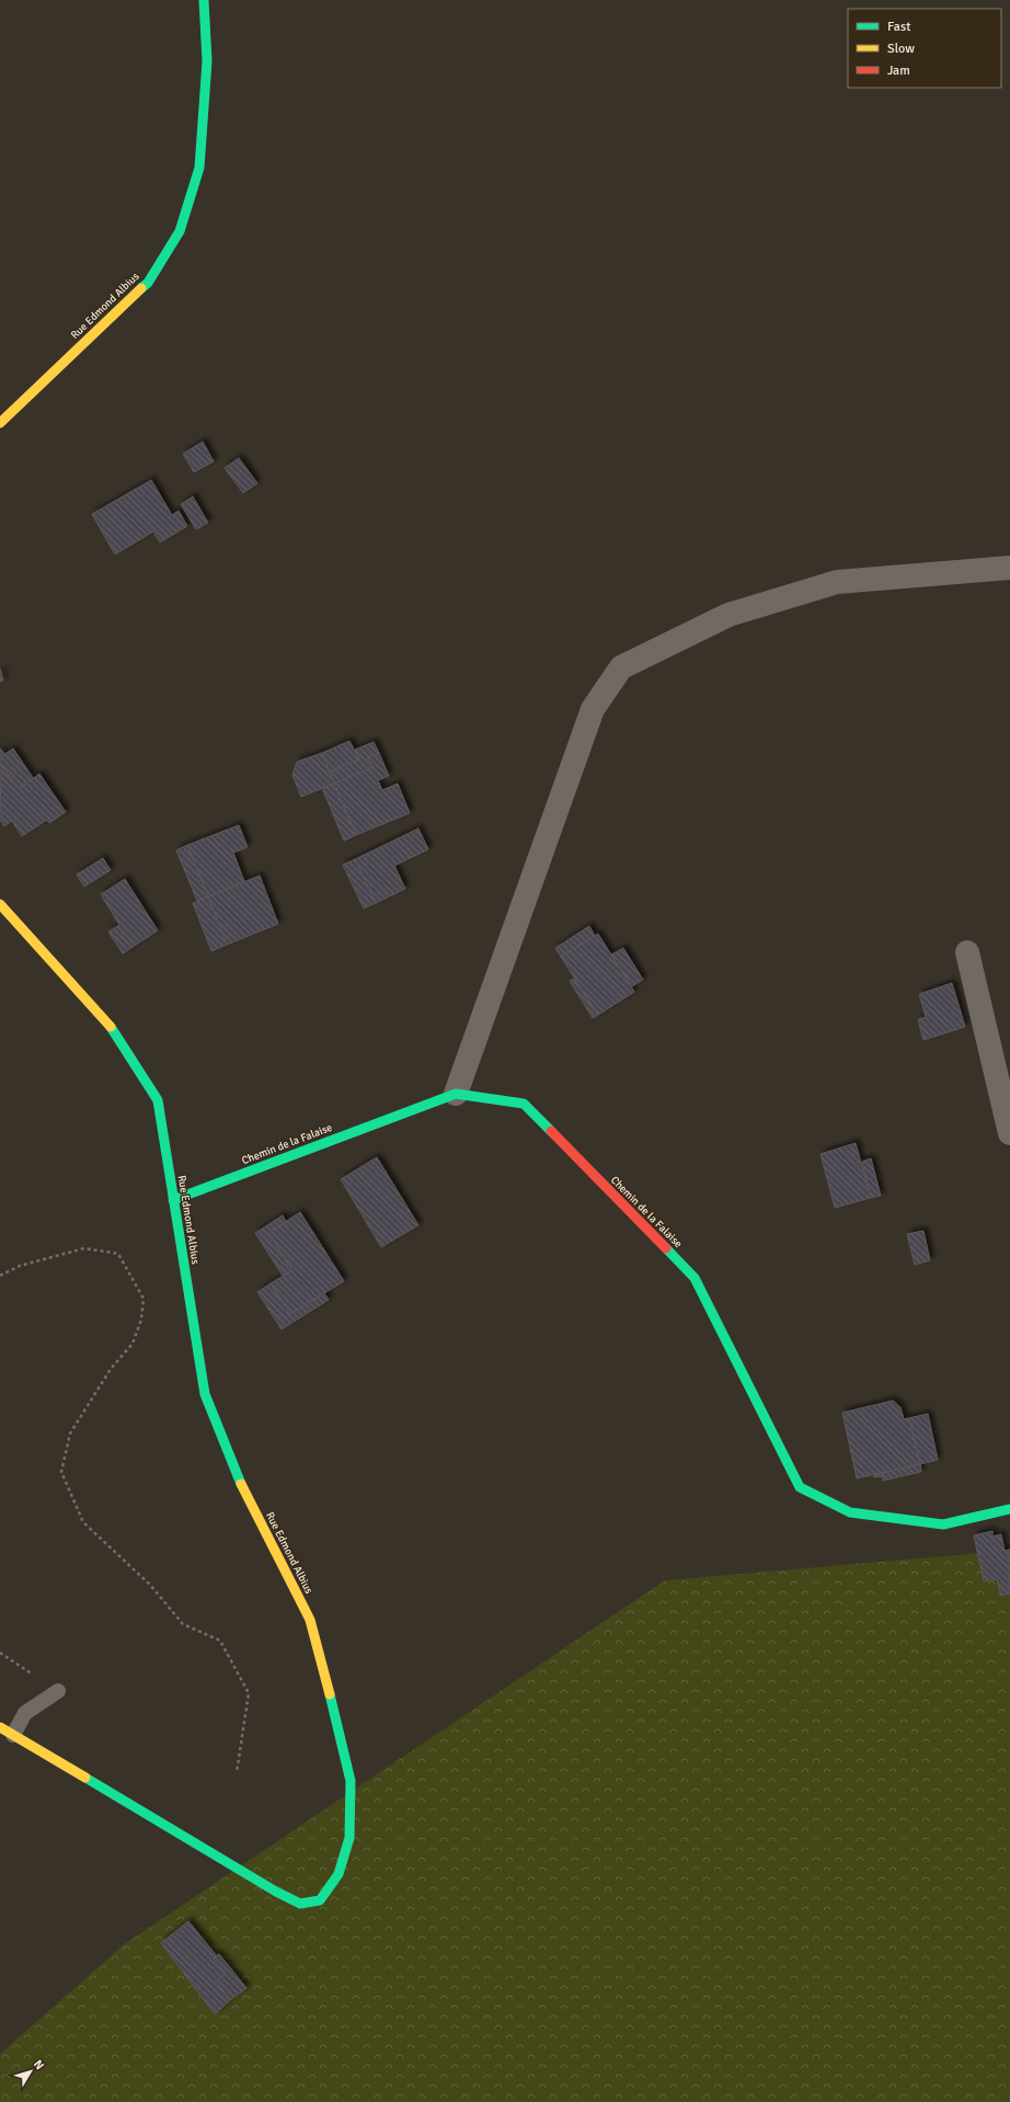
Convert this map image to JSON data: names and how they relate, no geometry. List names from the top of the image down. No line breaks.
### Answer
{"streets":{"main road":["Rue Edmond Albius","Chemin de la Falaise"]},"crossings":[["Rue Edmond Albius","Chemin de la Falaise"]],"legend":["Fast","Slow","Jam"],"north":"top right"}
